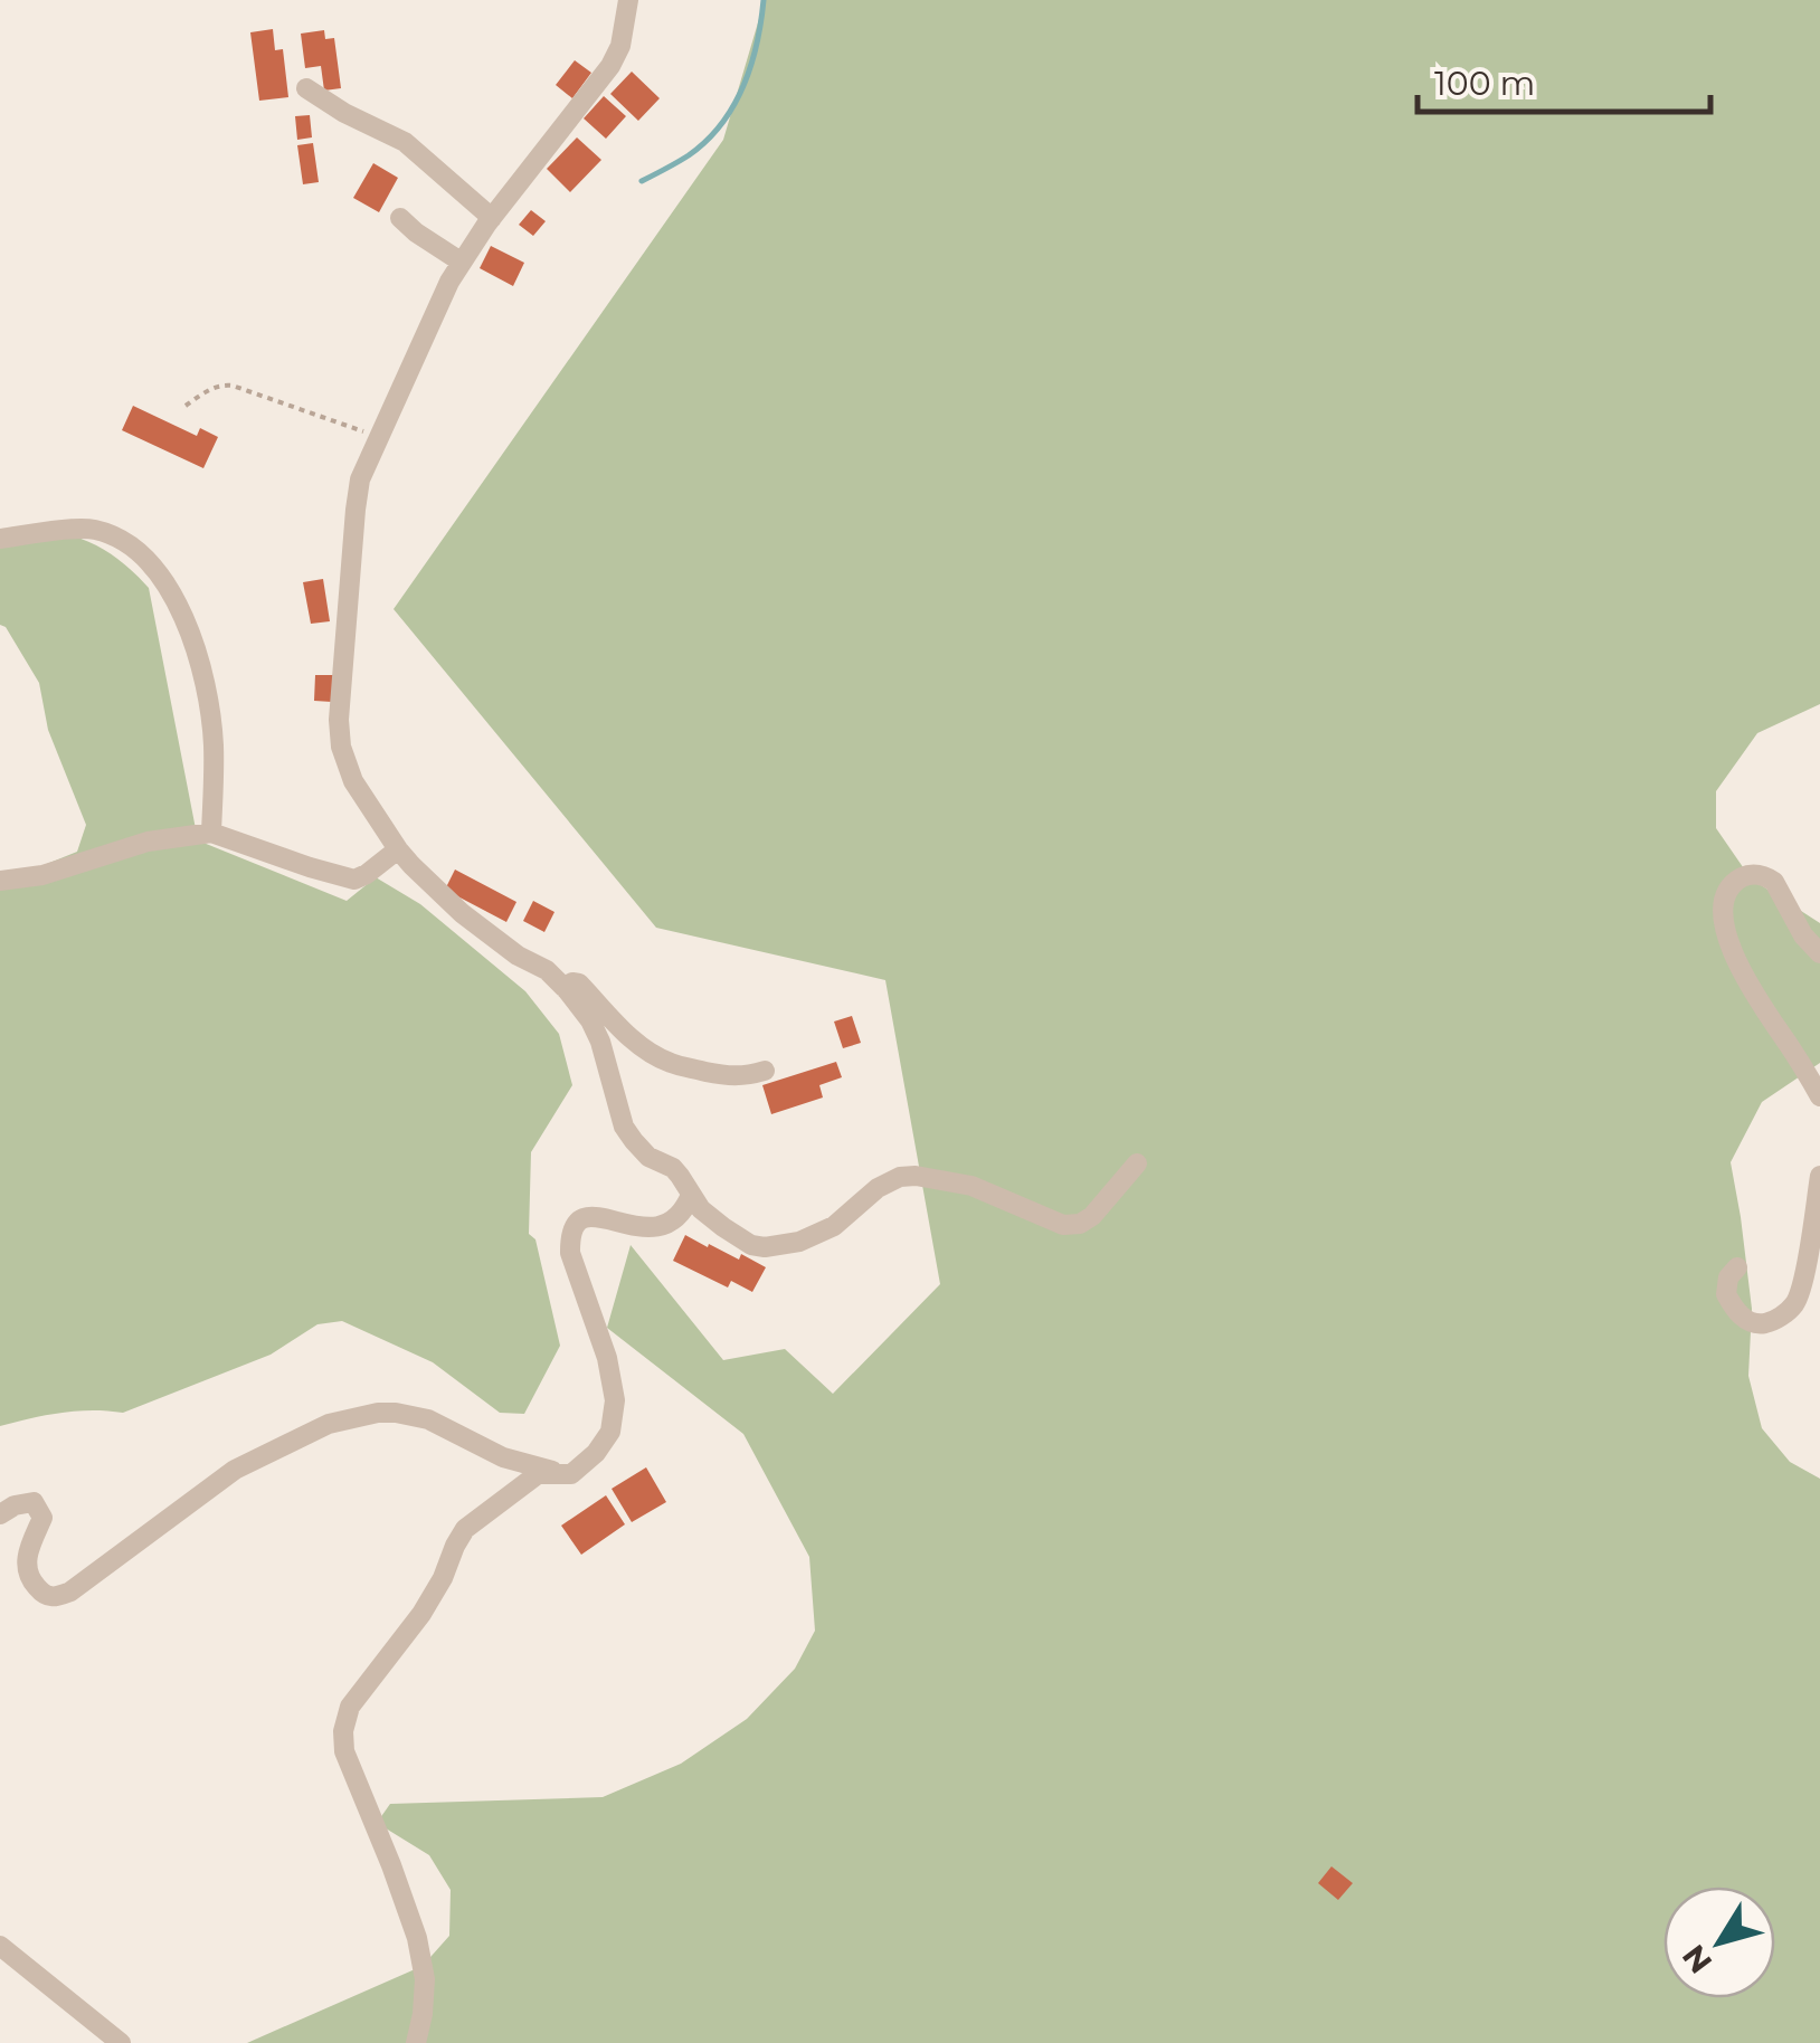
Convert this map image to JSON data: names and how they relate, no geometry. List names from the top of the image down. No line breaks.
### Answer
{"scale_bar":"100 m","north":"bottom left"}
